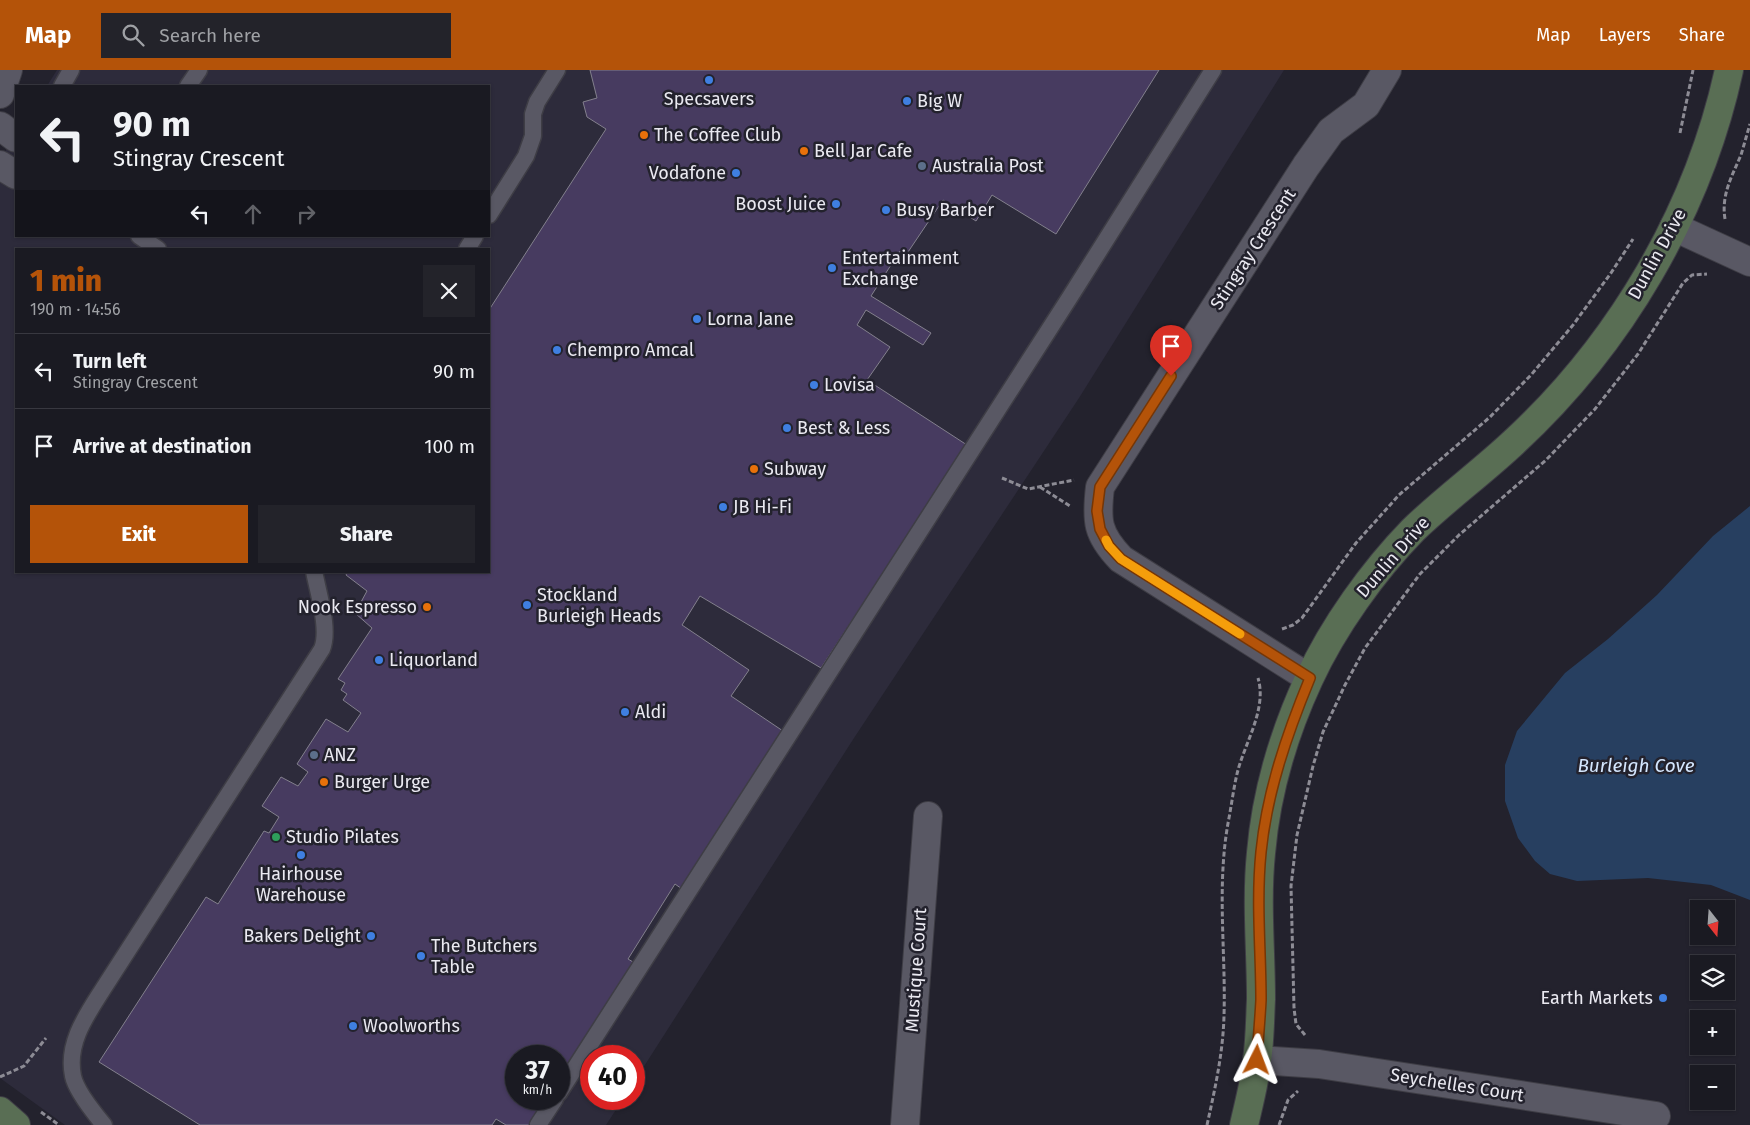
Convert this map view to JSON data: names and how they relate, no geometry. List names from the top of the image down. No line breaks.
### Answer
{"streets":{"street":["Stingray Crescent","Dunlin Drive","Mustique Court","Seychelles Court"]},"crossings":[["Stingray Crescent","Dunlin Drive"],["Dunlin Drive","Seychelles Court"]],"water":["Burleigh Cove"],"places":["Specsavers","Big W","The Coffee Club","Bell Jar Cafe","Australia Post","Vodafone","Boost Juice","Busy Barber","Entertainment Exchange","Lorna Jane","Chempro Amcal","Lovisa","Best & Less","Subway","JB Hi-Fi","Stockland Burleigh Heads","Nook Espresso","Liquorland","Aldi","ANZ","Burger Urge","Studio Pilates","Hairhouse Warehouse","Bakers Delight","The Butchers Table","Earth Markets","Woolworths"],"north":"bottom","page":{"header":"Map","search":"Search here","nav":["Map","Layers","Share"],"turn":["90 m","Stingray Crescent"],"heading":["1 min","190 m · 14:56"],"list":[{"name":"Turn left","note":"Stingray Crescent","value":"90 m"},{"name":"Arrive at destination","value":"100 m"}],"buttons":["Exit","Share"],"map_buttons":["+","−"],"speed":"37 km/h","limit":"40"}}
